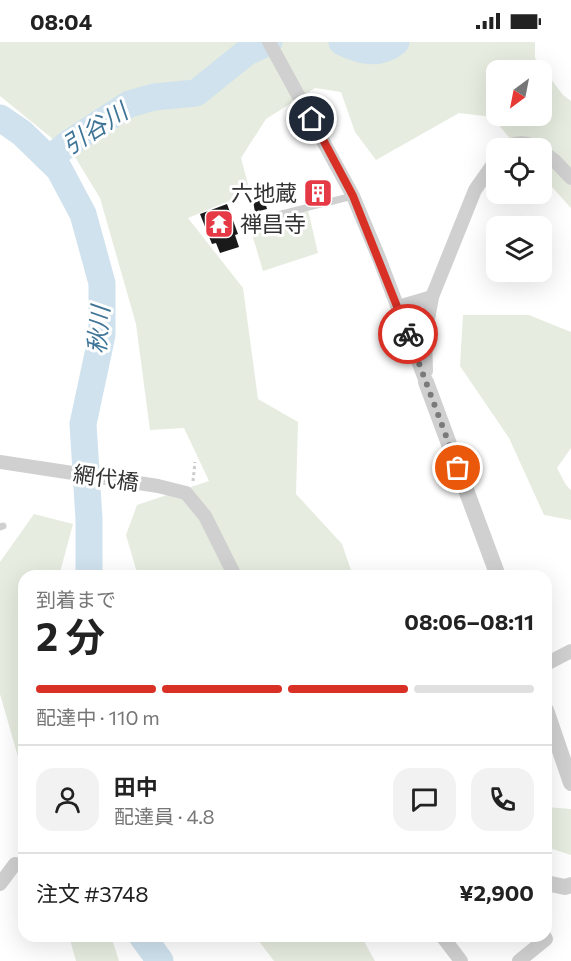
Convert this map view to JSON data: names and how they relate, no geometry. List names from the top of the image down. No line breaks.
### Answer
{"streets":{"street":["網代橋"]},"water":["引谷川","秋川"],"places":{"building":["六地蔵"],"temple":["禅昌寺"]},"north":"bottom left","page":{"status":"08:04","heading":["2 分","到着まで","08:06–08:11"],"panel":["田中","配達員 · 4.8","注文 #3748","¥2,900"],"bar":"配達中 · 110 m"}}
